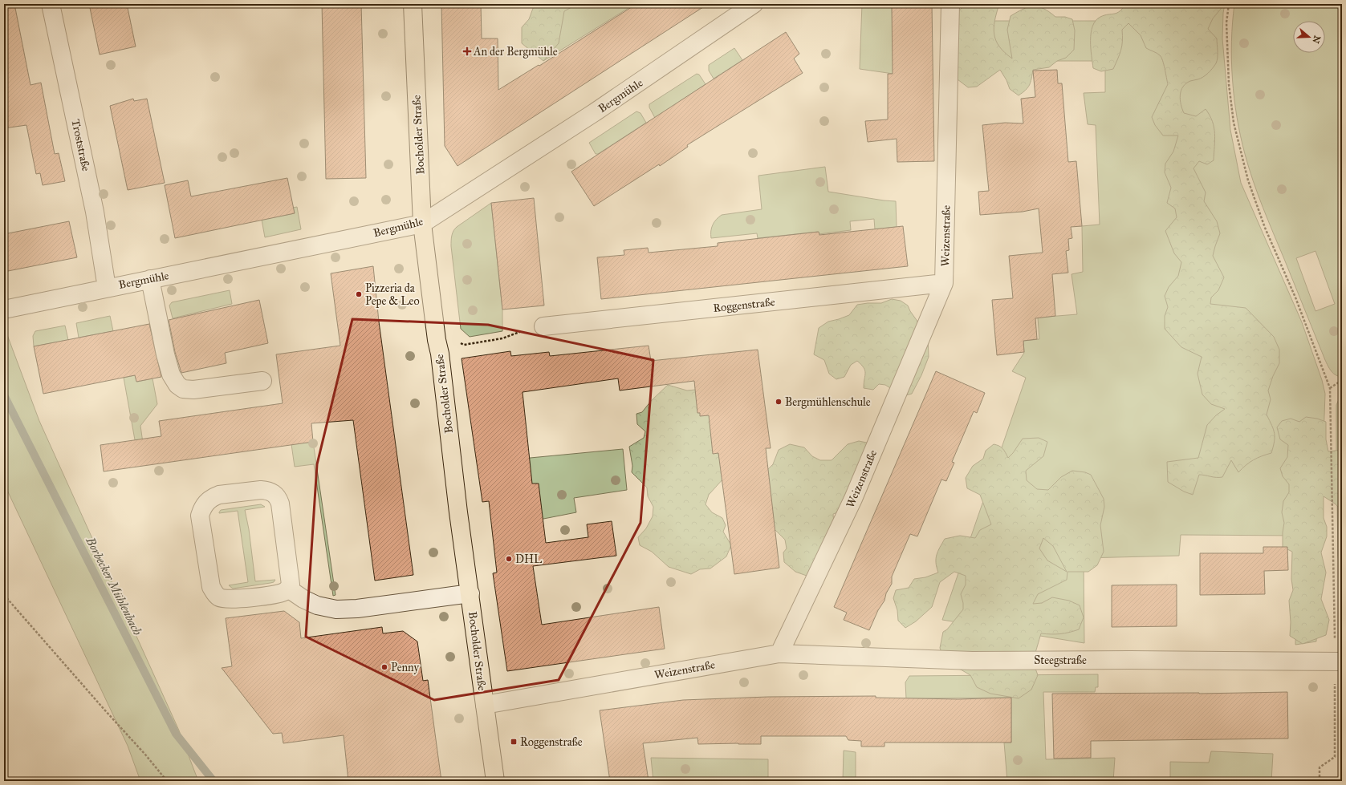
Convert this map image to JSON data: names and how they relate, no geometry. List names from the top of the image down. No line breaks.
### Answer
{"streets":{"main road":["Bocholder Straße"],"street":["Bergmühle","Troststraße","Weizenstraße","Roggenstraße","Steegstraße"]},"crossings":[["Bergmühle","Bocholder Straße"],["Bergmühle","Troststraße"],["Bocholder Straße","Weizenstraße"],["Weizenstraße","Roggenstraße"],["Weizenstraße","Steegstraße"]],"water":["Borbecker Mühlenbach"],"places":{"health":["An der Bergmühle"],"other":["Pizzeria da Pepe & Leo","Bergmühlenschule","DHL","Penny"],"transit":["Roggenstraße"]},"north":"right"}
